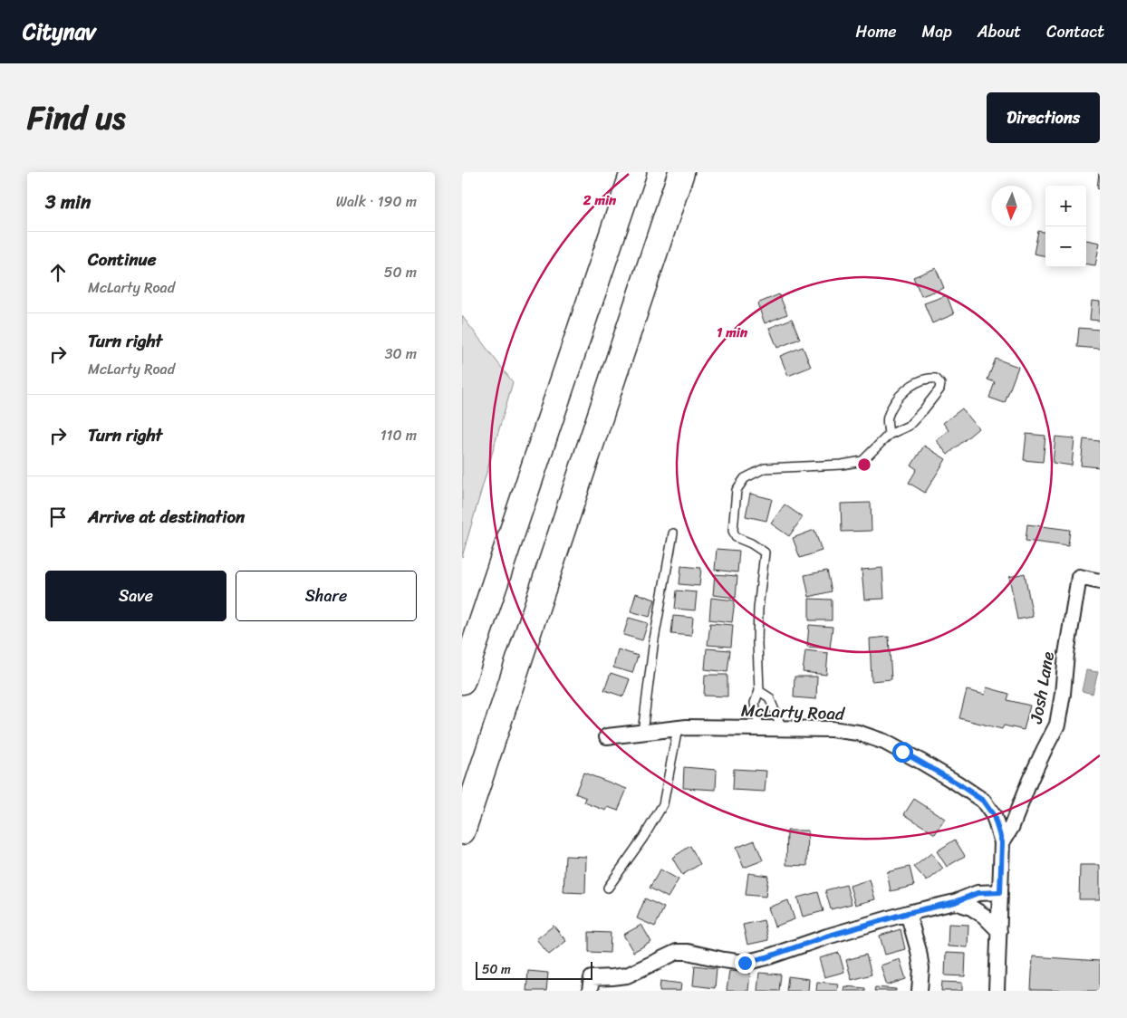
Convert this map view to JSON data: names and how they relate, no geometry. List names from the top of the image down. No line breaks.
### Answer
{"streets":{"street":["Josh Lane","McLarty Road"]},"crossings":[["Josh Lane","McLarty Road"]],"scale_bar":"50 m","north":"bottom","page":{"header":"Citynav","nav":["Home","Map","About","Contact"],"title":"Find us","buttons":["Directions",["Save","Share"]],"heading":["3 min","Walk · 190 m"],"map_buttons":["+","−"],"list":[["Continue","McLarty Road","50 m"],["Turn right","McLarty Road","30 m"],["Turn right","110 m"],"Arrive at destination"],"scale":"50 m"},"rings":["2 min","1 min"]}
